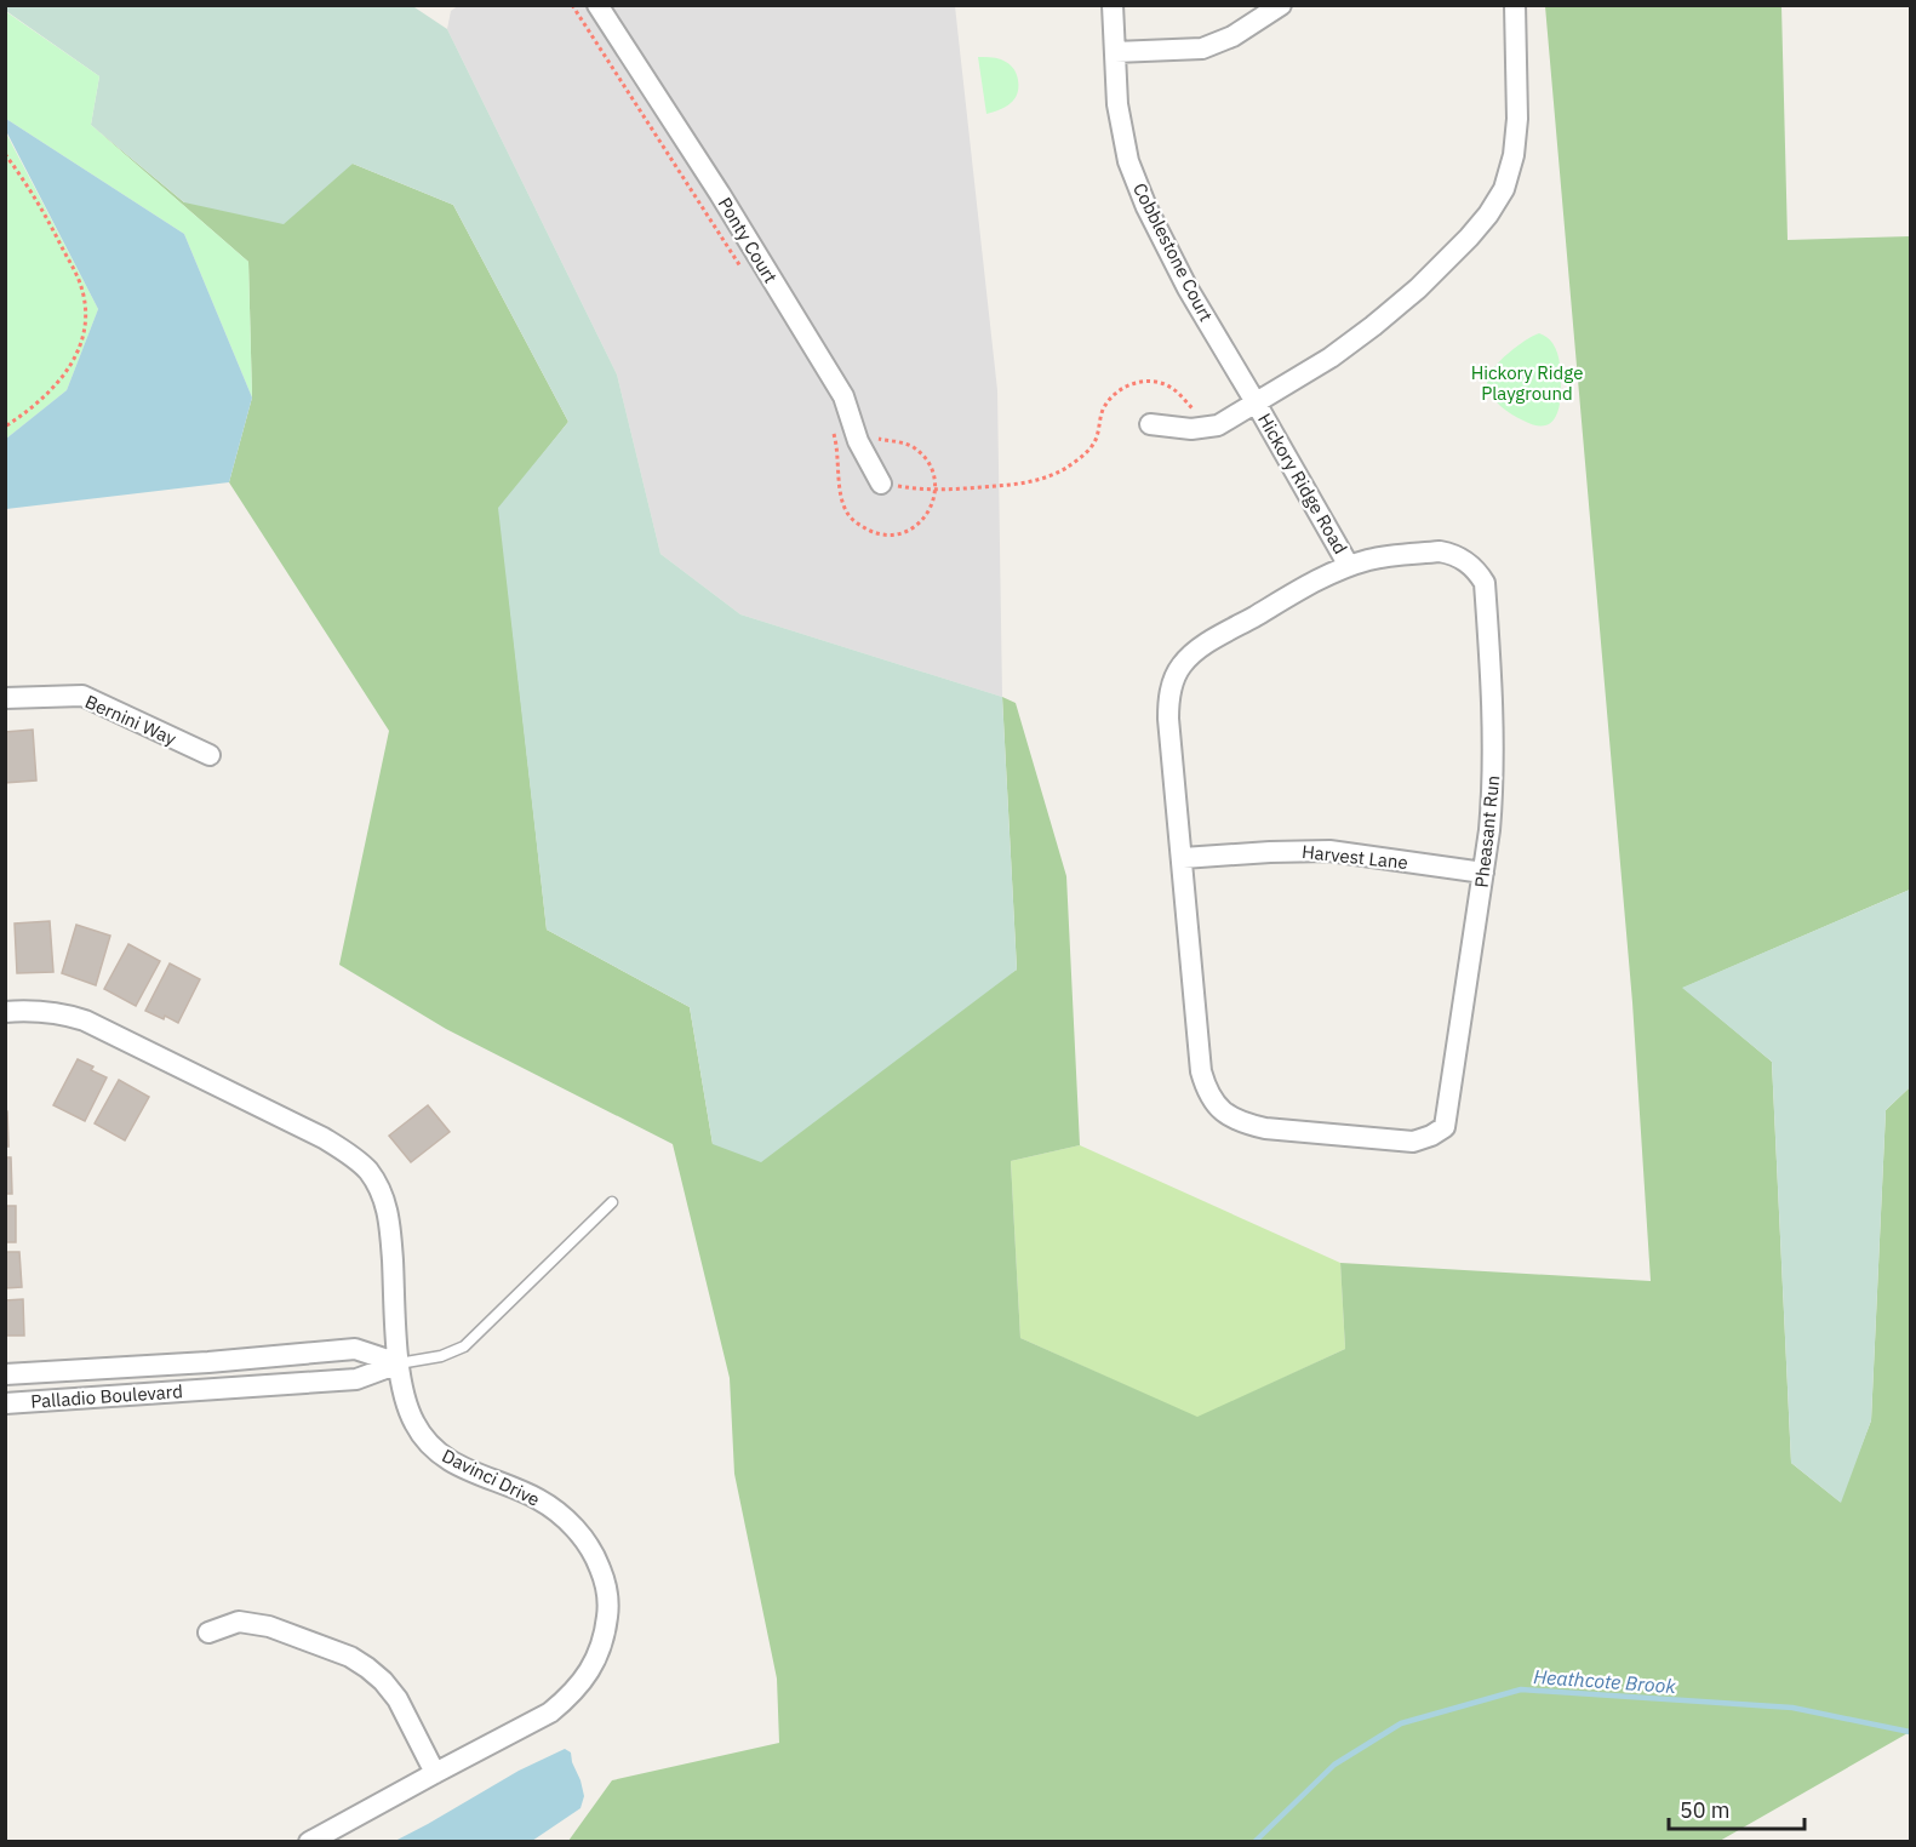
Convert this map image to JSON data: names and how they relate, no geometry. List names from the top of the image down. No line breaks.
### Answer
{"streets":{"street":["Ponty Court","Cobblestone Court","Hickory Ridge Road","Bernini Way","Pheasant Run","Harvest Lane","Palladio Boulevard","Davinci Drive"]},"crossings":[["Cobblestone Court","Hickory Ridge Road"],["Hickory Ridge Road","Pheasant Run"],["Pheasant Run","Harvest Lane"],["Palladio Boulevard","Davinci Drive"]],"water":["Heathcote Brook"],"parks":["Hickory Ridge Playground"],"scale_bar":"50 m"}
